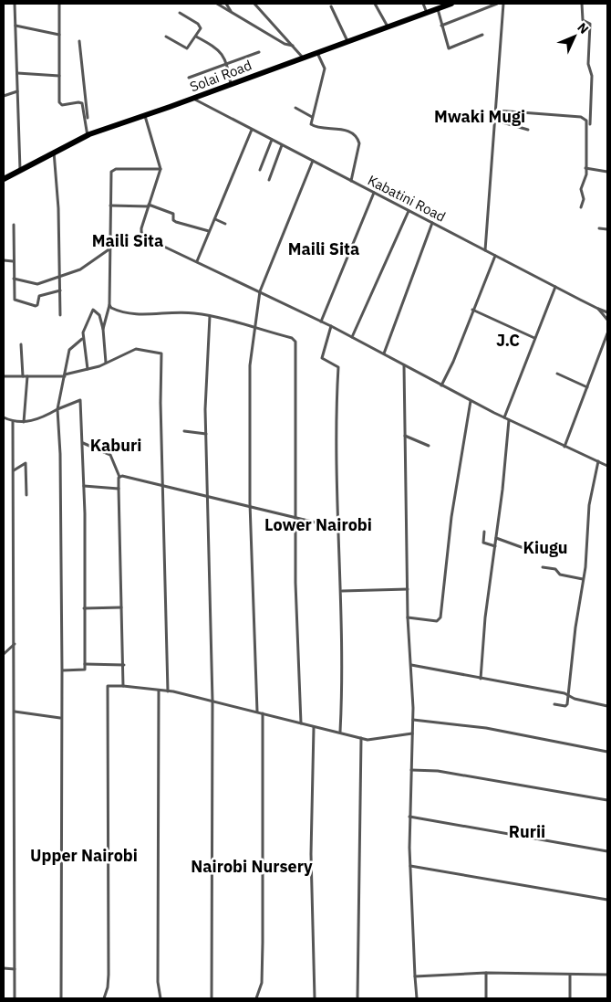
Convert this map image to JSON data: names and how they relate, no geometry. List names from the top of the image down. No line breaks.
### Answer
{"streets":{"highway":["Solai Road"],"street":["Kabatini Road"]},"crossings":[["Solai Road","Kabatini Road"]],"districts":["Mwaki Mugi","Maili Sita","Maili Sita","J.C","Kaburi","Lower Nairobi","Kiugu","Rurii","Upper Nairobi","Nairobi Nursery"],"north":"top right"}
